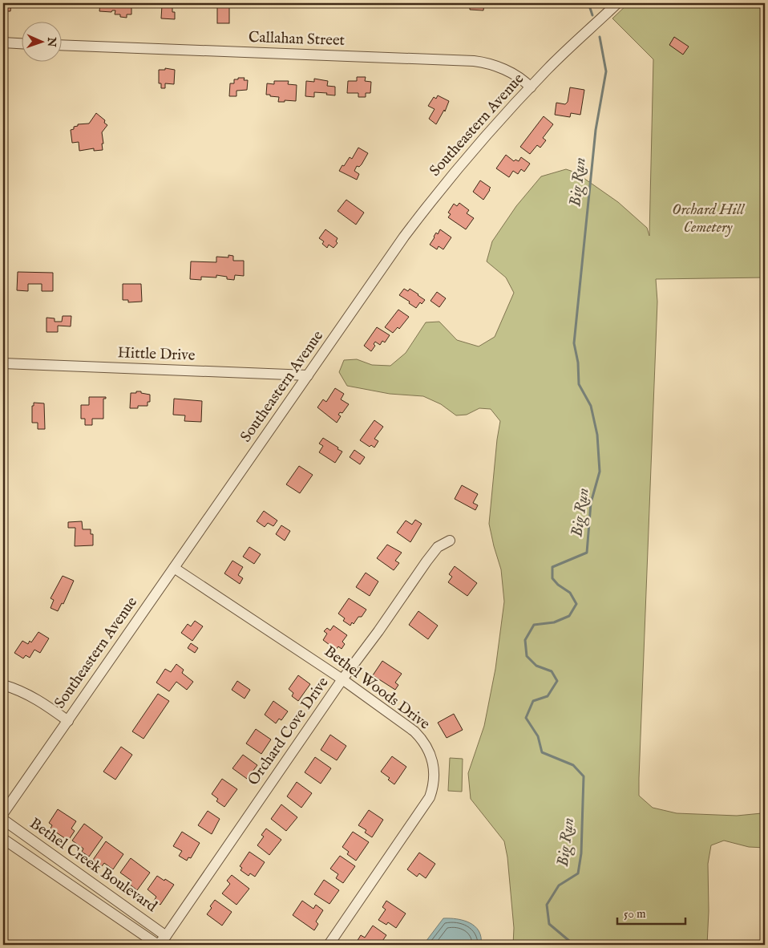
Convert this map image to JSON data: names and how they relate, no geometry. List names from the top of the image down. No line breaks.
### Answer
{"streets":{"street":["Callahan Street","Southeastern Avenue","Hittle Drive","Bethel Woods Drive","Orchard Cove Drive","Bethel Creek Boulevard"]},"crossings":[["Callahan Street","Southeastern Avenue"],["Southeastern Avenue","Hittle Drive"],["Southeastern Avenue","Bethel Woods Drive"],["Bethel Woods Drive","Orchard Cove Drive"],["Orchard Cove Drive","Bethel Creek Boulevard"]],"water":["Big Run"],"parks":["Orchard Hill Cemetery"],"scale_bar":"50 m","north":"right"}
